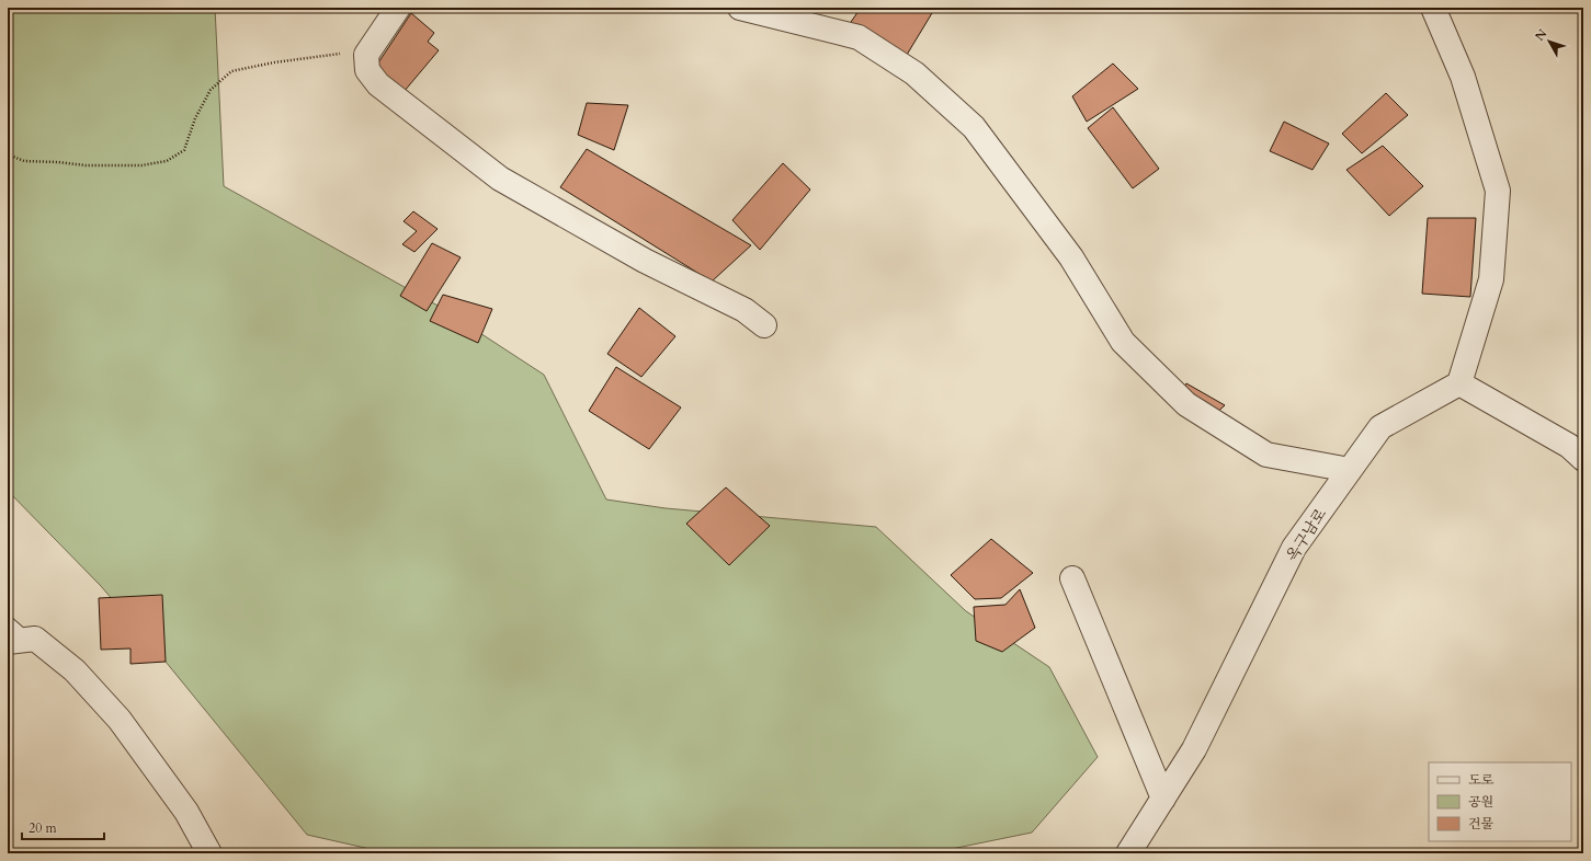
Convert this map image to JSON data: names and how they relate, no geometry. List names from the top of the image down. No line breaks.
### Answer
{"streets":{"street":["옥구남로"]},"legend":["도로","공원","건물"],"scale_bar":"20 m","north":"top left"}
